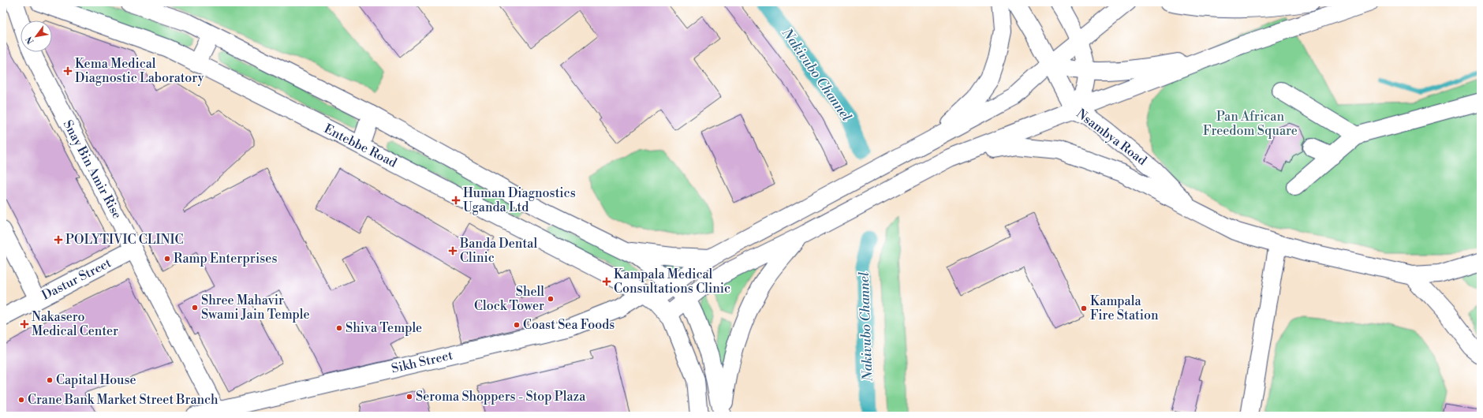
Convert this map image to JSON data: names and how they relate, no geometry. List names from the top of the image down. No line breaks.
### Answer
{"streets":{"main road":["Nsambya Road","Entebbe Road","Snay Bin Amir Rise","Dastur Street","Sikh Street"]},"crossings":[["Entebbe Road","Sikh Street"],["Snay Bin Amir Rise","Dastur Street"],["Snay Bin Amir Rise","Sikh Street"]],"water":["Nakivubo Channel"],"parks":["Pan African Freedom Square"],"places":{"health":["Kema Medical Diagnostic Laboratory","Human Diagnostics Uganda Ltd","POLYTIVIC CLINIC","Banda Dental Clinic","Kampala Medical Consultations Clinic","Nakasero Medical Center"],"other":["Ramp Enterprises","Shell Clock Tower","Shree Mahavir Swami Jain Temple","Kampala Fire Station","Coast Sea Foods","Shiva Temple","Capital House","Seroma Shoppers - Stop Plaza","Crane Bank Market Street Branch"]},"north":"bottom left"}
